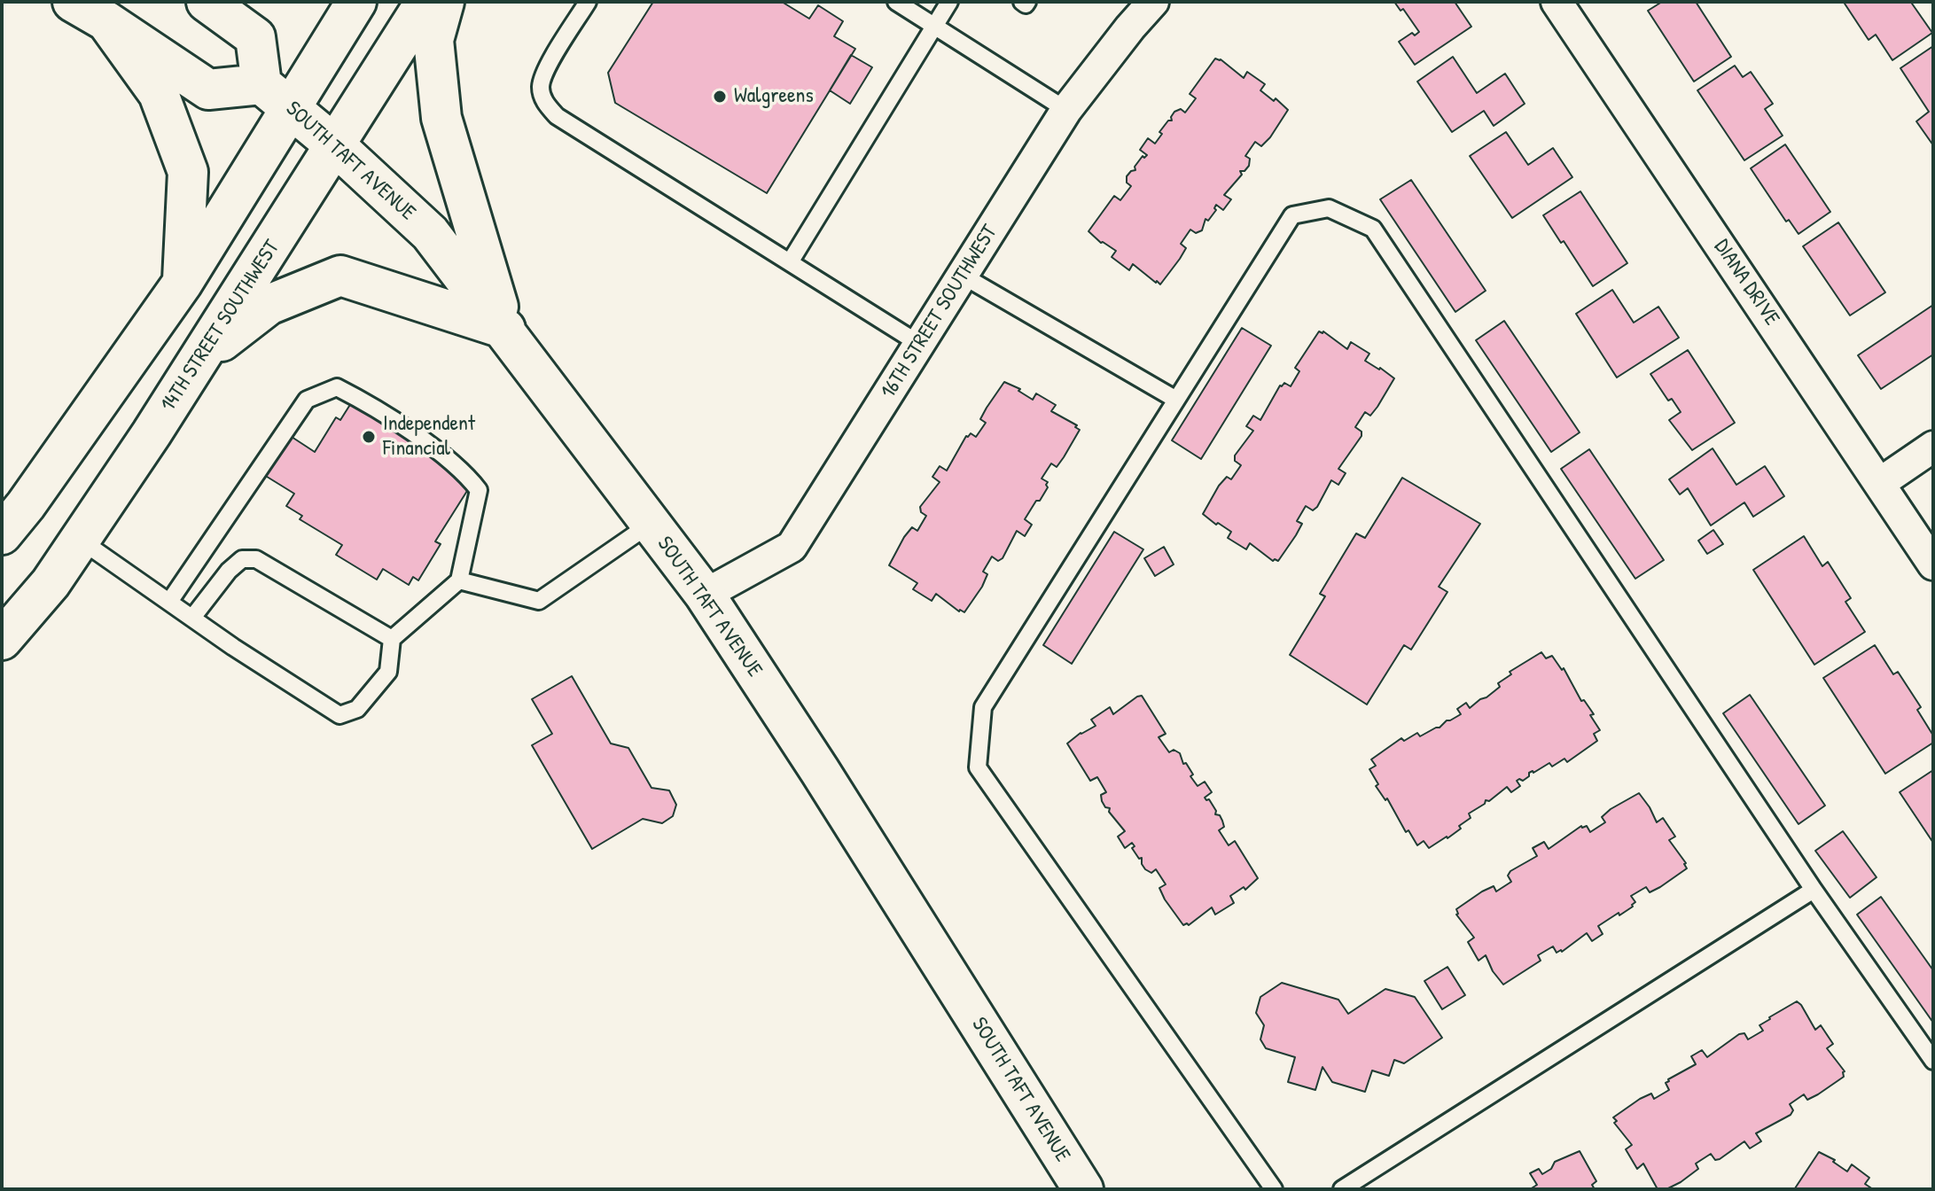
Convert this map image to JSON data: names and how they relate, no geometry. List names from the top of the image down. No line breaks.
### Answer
{"streets":{"main road":["SOUTH TAFT AVENUE","14TH STREET SOUTHWEST"],"street":["DIANA DRIVE","16TH STREET SOUTHWEST"]},"crossings":[["SOUTH TAFT AVENUE","16TH STREET SOUTHWEST"],["SOUTH TAFT AVENUE","14TH STREET SOUTHWEST"]],"places":["Walgreens","Independent Financial"]}
